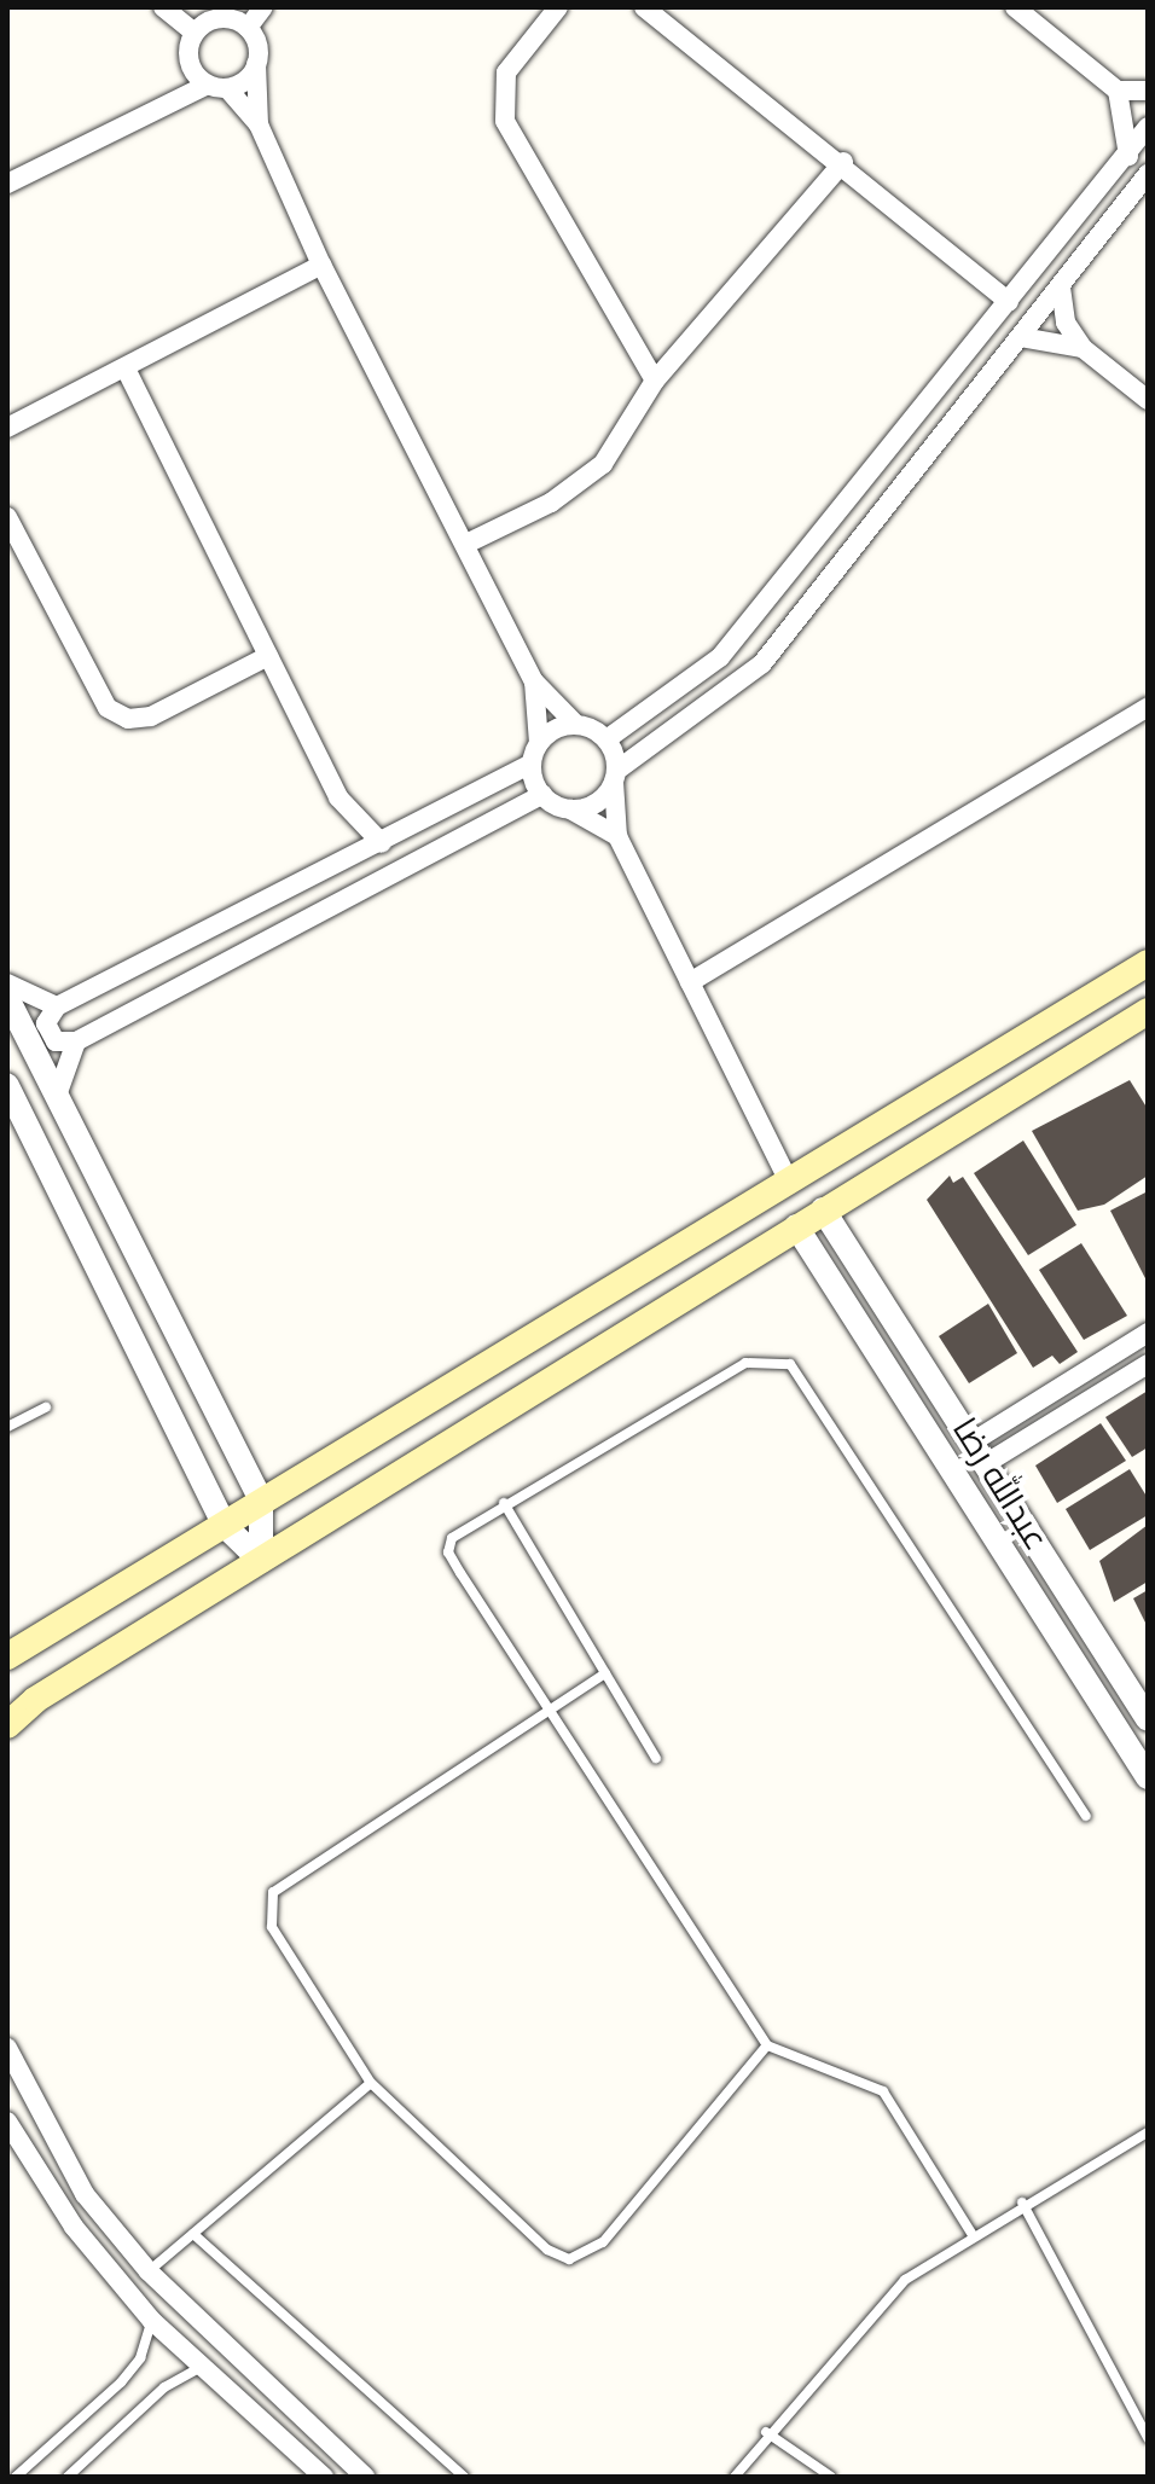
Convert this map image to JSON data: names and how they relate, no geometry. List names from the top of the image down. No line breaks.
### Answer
{"streets":{"street":["عبدالله رضا"]}}
